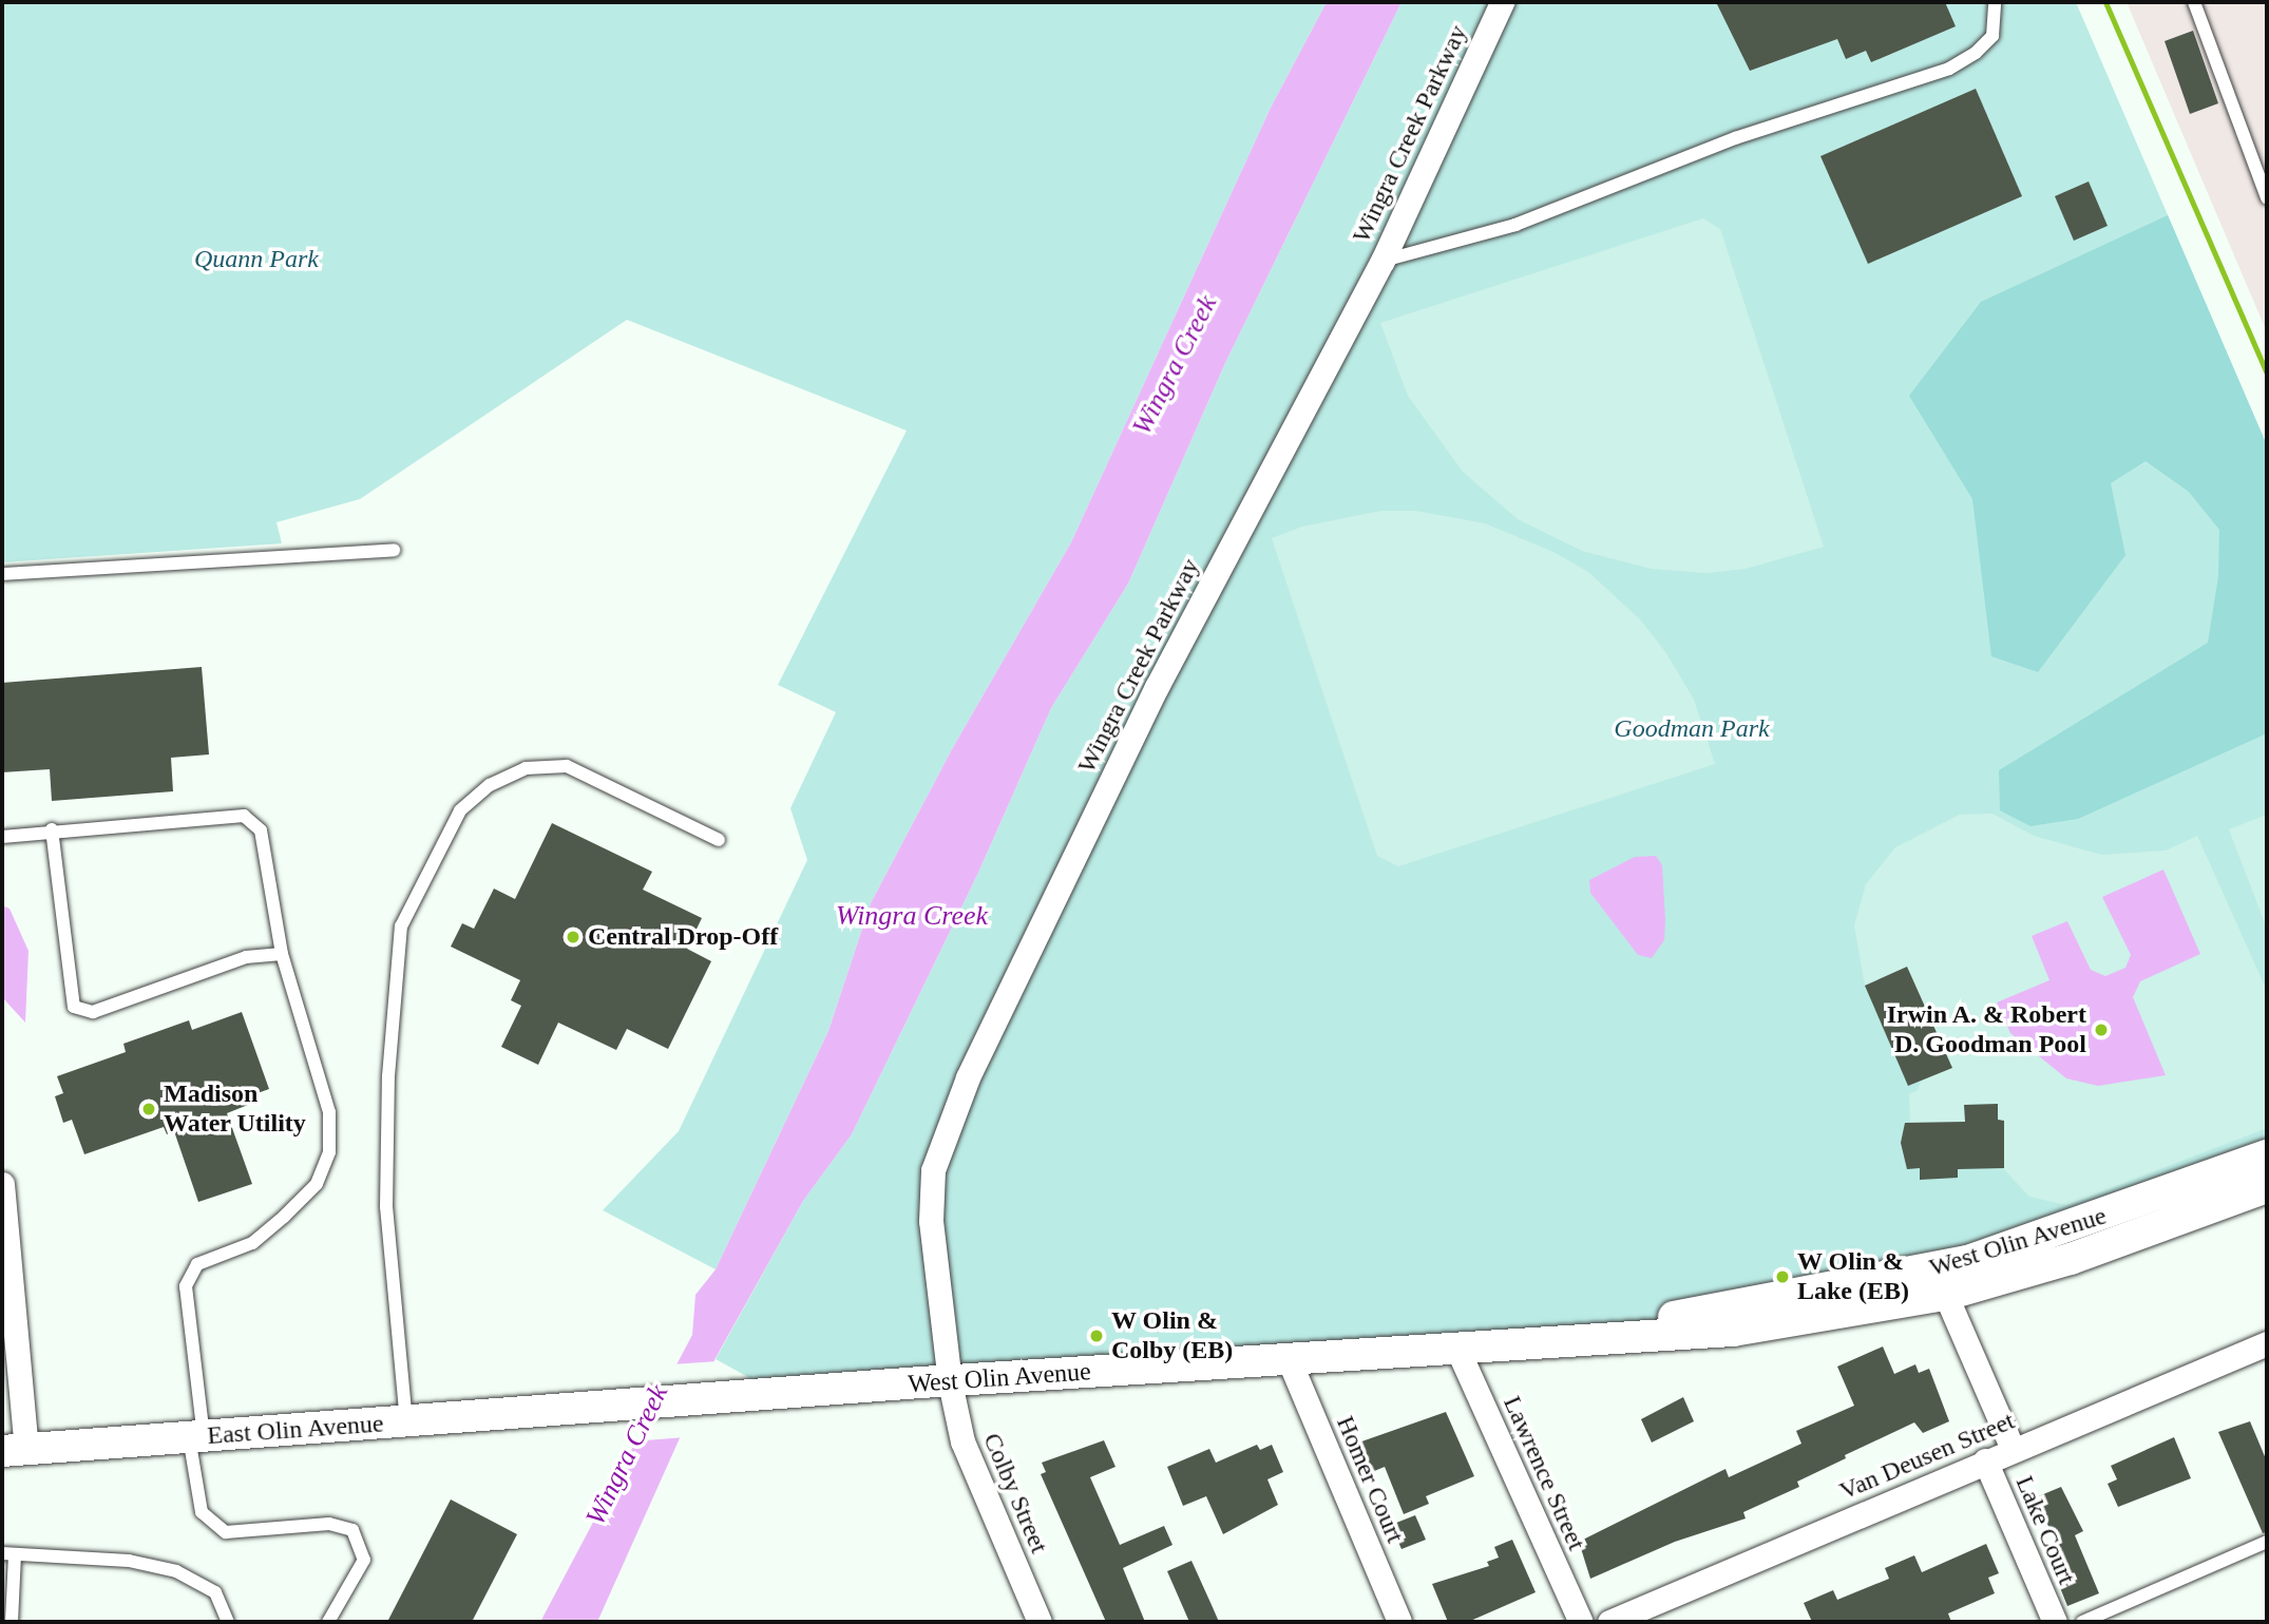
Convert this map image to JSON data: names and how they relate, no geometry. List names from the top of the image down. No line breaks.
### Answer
{"streets":{"street":["Wingra Creek Parkway","West Olin Avenue","East Olin Avenue","Van Deusen Street","Lawrence Street","Homer Court","Colby Street","Lake Court"]},"crossings":[["Wingra Creek Parkway","West Olin Avenue"],["Wingra Creek Parkway","Colby Street"],["West Olin Avenue","East Olin Avenue"],["West Olin Avenue","Lawrence Street"],["West Olin Avenue","Homer Court"],["West Olin Avenue","Colby Street"],["West Olin Avenue","Lake Court"],["Van Deusen Street","Lake Court"]],"water":["Wingra Creek"],"parks":["Quann Park","Goodman Park"],"places":["Central Drop-Off","Irwin A. & Robert D. Goodman Pool","Madison Water Utility","W Olin & Lake (EB)","W Olin & Colby (EB)"]}
